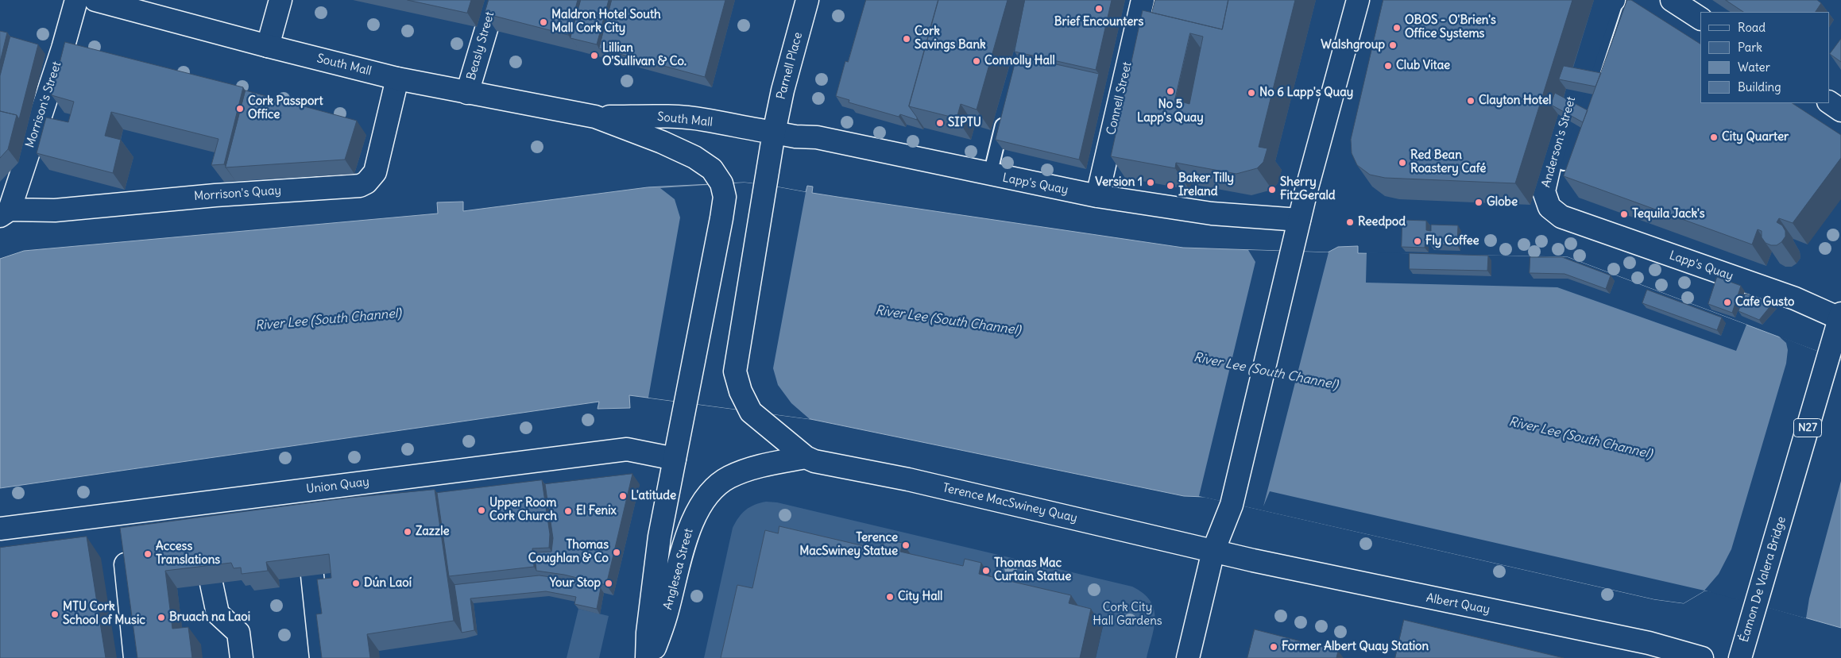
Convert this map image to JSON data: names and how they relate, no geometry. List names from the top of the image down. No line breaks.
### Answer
{"streets":{"main road":["Beasly Street","South Mall","Parnell Place","Connell Street","Morrison's Street","Anderson's Street","Lapp's Quay","Morrison's Quay","N27","Union Quay","Terence MacSwiney Quay","Anglesea Street","Éamon De Valera Bridge","Albert Quay"]},"crossings":[["Beasly Street","South Mall"],["South Mall","Parnell Place"],["South Mall","Lapp's Quay"],["South Mall","Morrison's Quay"],["South Mall","Anglesea Street"],["Parnell Place","Lapp's Quay"],["Parnell Place","Terence MacSwiney Quay"],["Parnell Place","Anglesea Street"],["Connell Street","Lapp's Quay"],["Morrison's Street","Morrison's Quay"],["Anderson's Street","Lapp's Quay"],["Lapp's Quay","Éamon De Valera Bridge"],["Union Quay","Anglesea Street"],["Terence MacSwiney Quay","Anglesea Street"],["Terence MacSwiney Quay","Albert Quay"]],"water":["River Lee (South Channel)"],"parks":["Cork City Hall Gardens"],"places":["Brief Encounters","Maldron Hotel South Mall Cork City","OBOS - O'Brien's Office Systems","Cork Savings Bank","Walshgroup","Lillian O'Sullivan & Co.","Connolly Hall","Club Vitae","No 5 Lapp's Quay","No 6 Lapp's Quay","Clayton Hotel","Cork Passport Office","SIPTU","City Quarter","Red Bean Roastery Café","Version 1","Baker Tilly Ireland","Sherry FitzGerald","Globe","Tequila Jack's","Reedpod","Fly Coffee","Cafe Gusto","L'atitude","Upper Room Cork Church","El Fenix","Zazzle","Terence MacSwiney Statue","Thomas Coughlan & Co","Access Translations","Thomas Mac Curtain Statue","Dún Laoí","Your Stop","City Hall","MTU Cork School of Music","Bruach na Laoi","Former Albert Quay Station"],"legend":["Road","Park","Water","Building"]}
